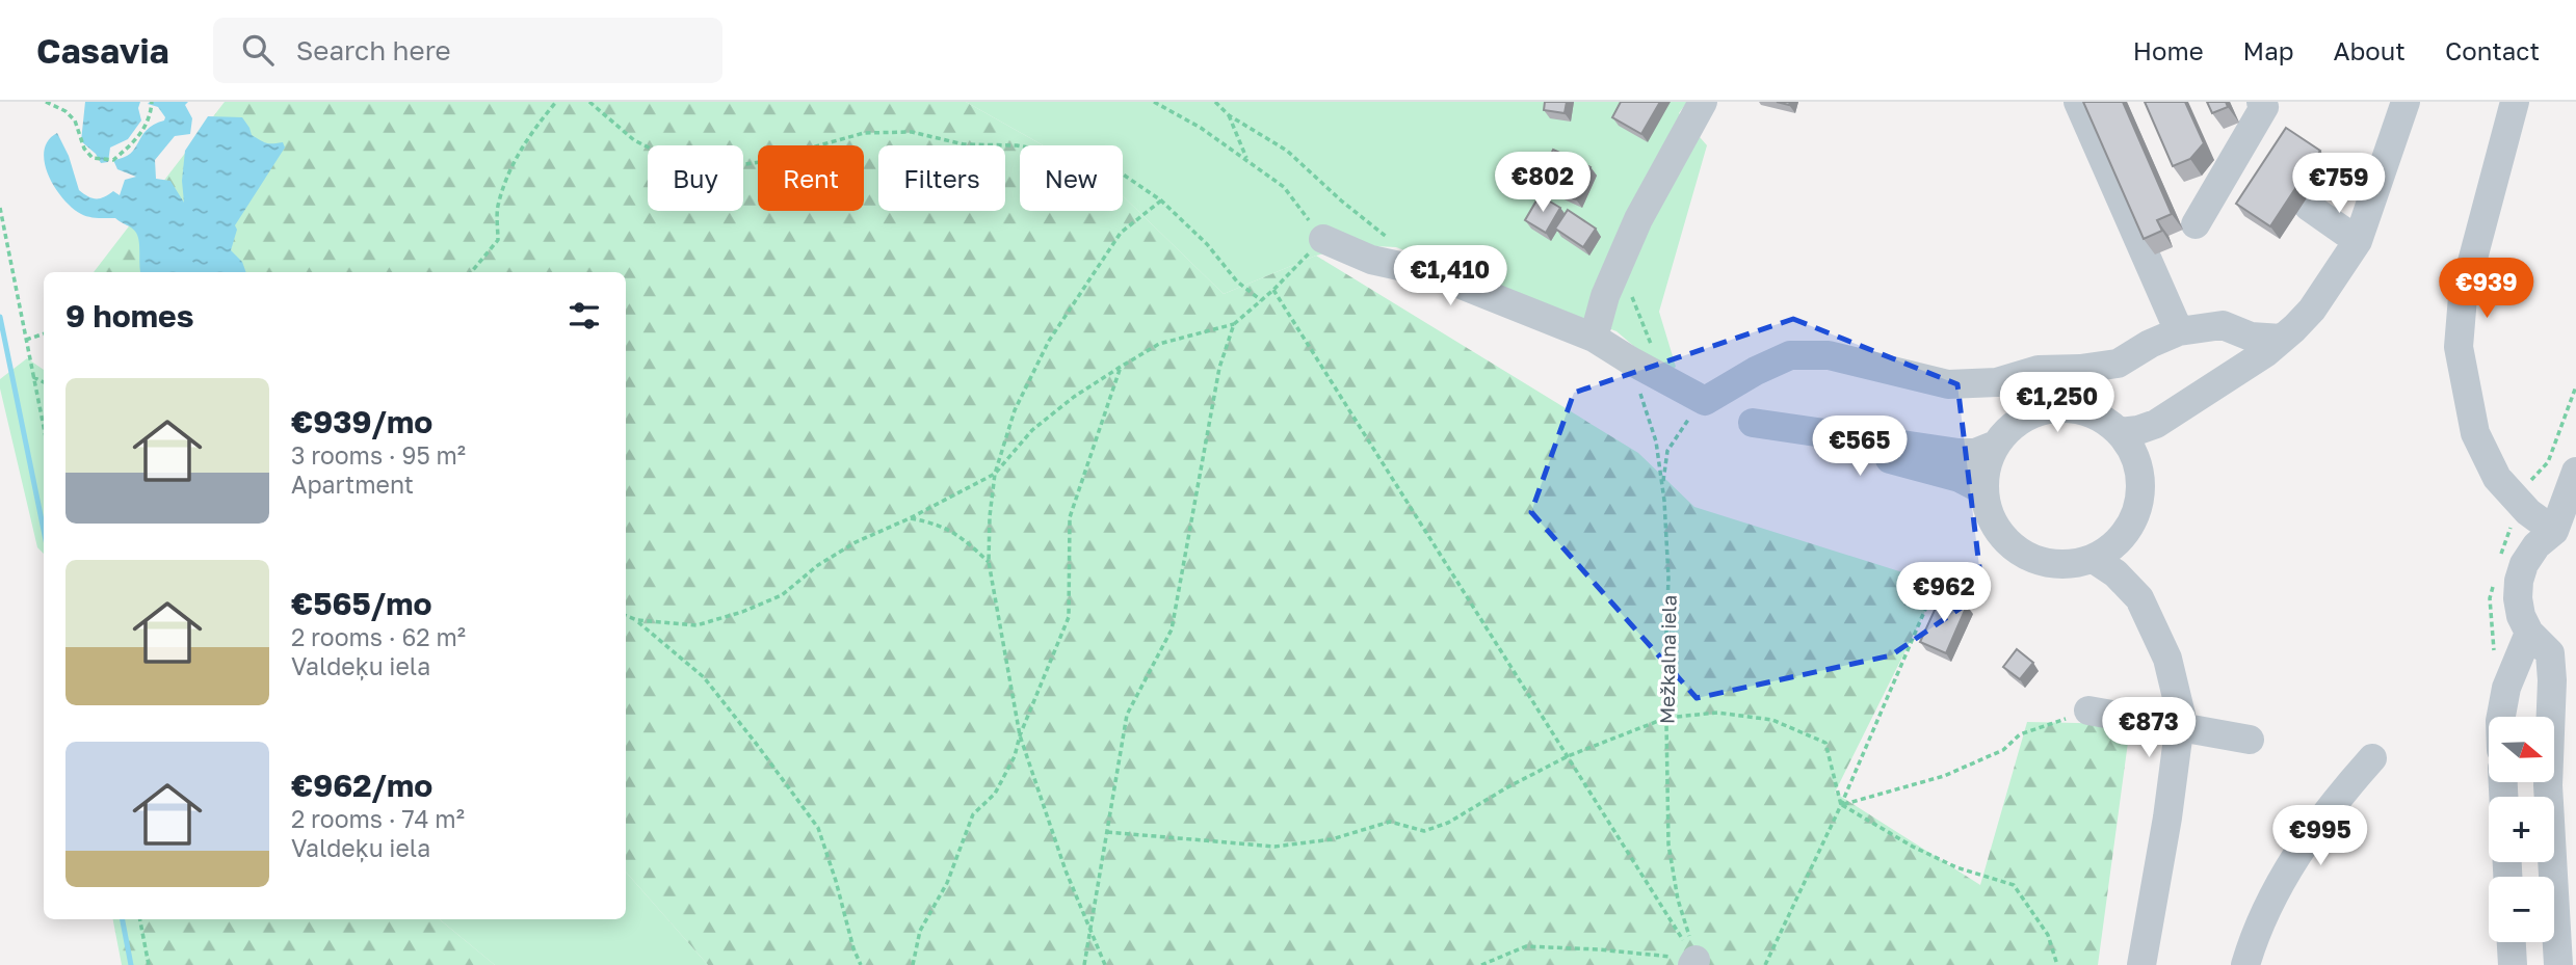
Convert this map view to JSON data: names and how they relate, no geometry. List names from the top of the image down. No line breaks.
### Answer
{"streets":{"path":["Mežkalna iela"]},"north":"right","page":{"header":"Casavia","search":"Search here","nav":["Home","Map","About","Contact"],"chip":["Buy","Rent","Filters","New"],"price":["€802","€759","€1,410","€939","€1,250","€565","€962","€873","€995"],"heading":"9 homes","list":[{"name":"€939/mo","note":"3 rooms · 95 m² · Apartment"},{"name":"€565/mo","note":"2 rooms · 62 m² · Valdeķu iela"},{"name":"€962/mo","note":"2 rooms · 74 m² · Valdeķu iela"}],"map_buttons":["+","−"]}}
